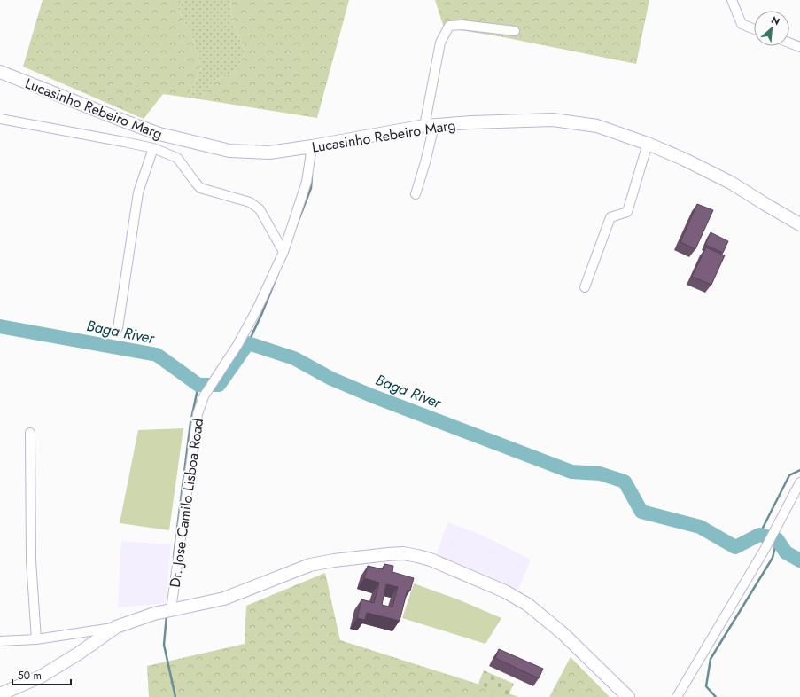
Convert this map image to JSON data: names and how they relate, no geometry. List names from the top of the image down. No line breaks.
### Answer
{"streets":{"street":["Lucasinho Rebeiro Marg","Dr. Jose Camilo Lisboa Road"]},"crossings":[["Lucasinho Rebeiro Marg","Dr. Jose Camilo Lisboa Road"]],"water":["Baga River"],"scale_bar":"50 m","north":"top right"}
